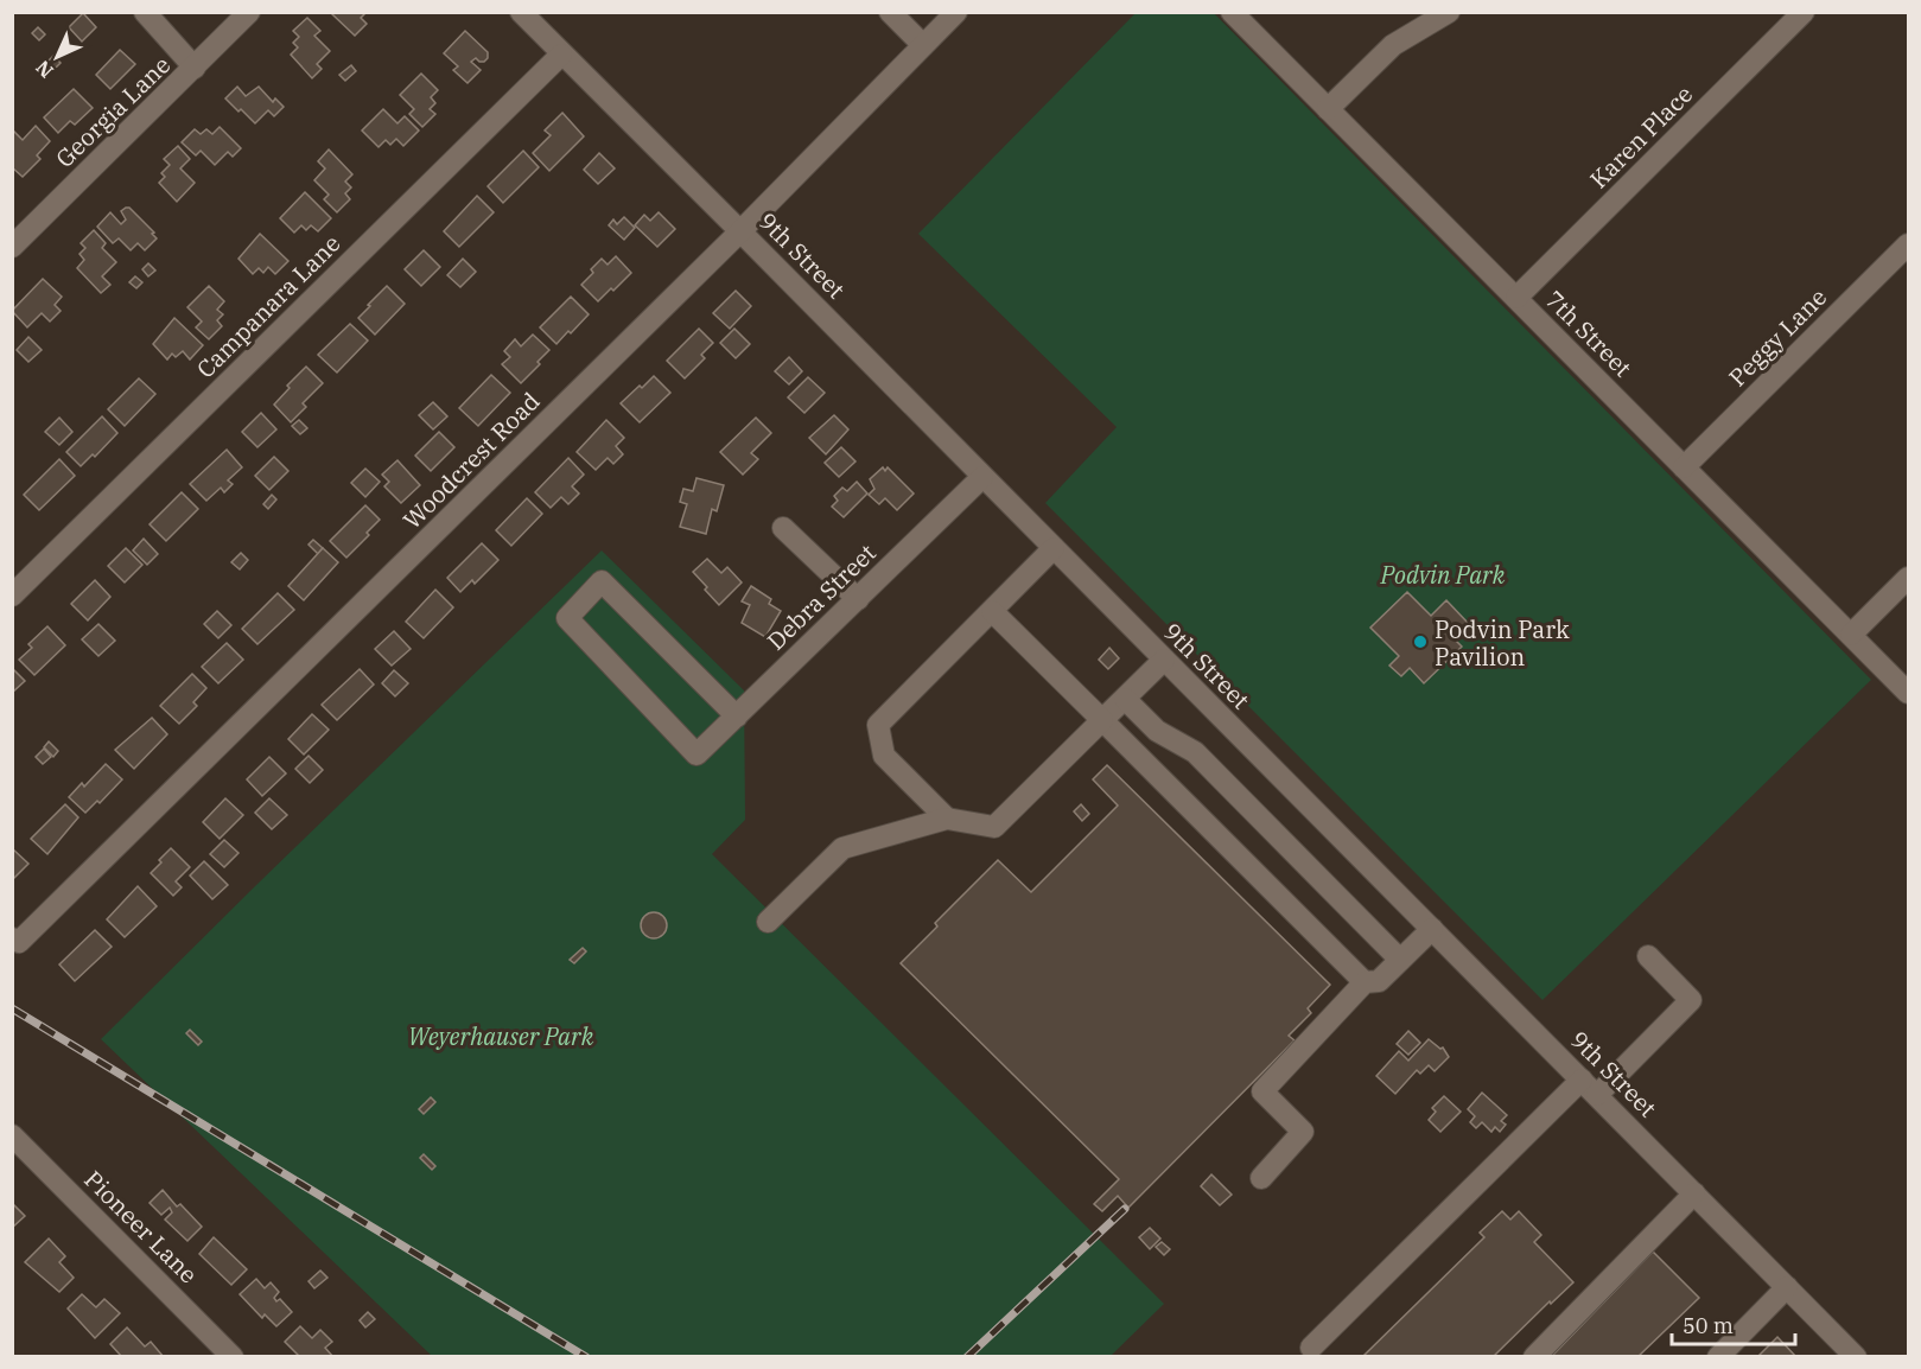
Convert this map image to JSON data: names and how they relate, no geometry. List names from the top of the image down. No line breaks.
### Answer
{"streets":{"street":["Georgia Lane","Karen Place","9th Street","Campanara Lane","7th Street","Peggy Lane","Woodcrest Road","Debra Street","Pioneer Lane"]},"crossings":[["Karen Place","7th Street"],["9th Street","Campanara Lane"],["9th Street","Woodcrest Road"],["9th Street","Debra Street"],["7th Street","Peggy Lane"]],"parks":["Podvin Park","Weyerhauser Park"],"places":["Podvin Park Pavilion"],"scale_bar":"50 m","north":"bottom left"}
